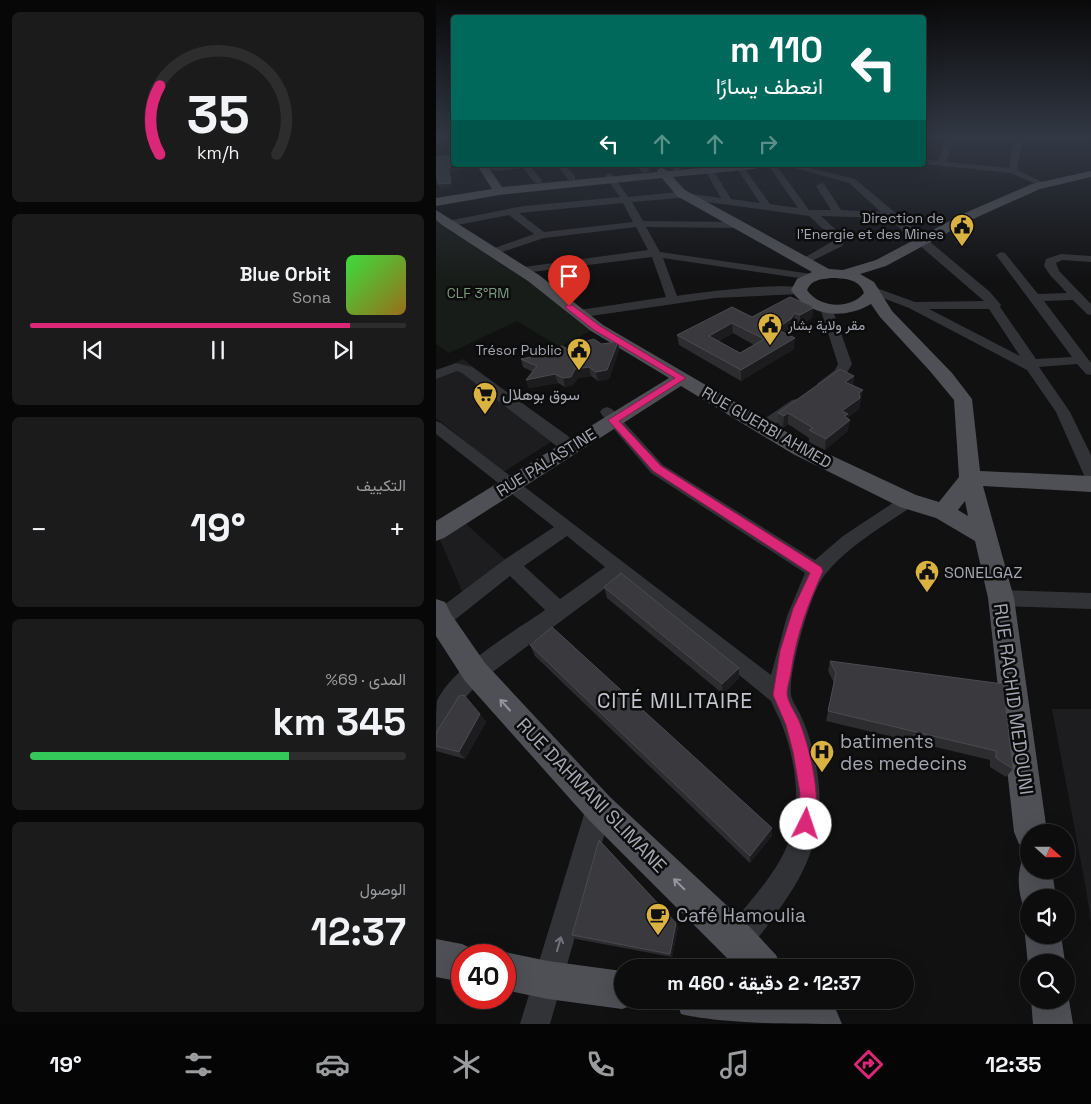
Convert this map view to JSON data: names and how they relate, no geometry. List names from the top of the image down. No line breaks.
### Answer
{"streets":{"main road":["RUE GUERBI AHMED","RUE PALASTINE","RUE RACHID MEDOUNI","RUE DAHMANI SLIMANE"]},"crossings":[["RUE GUERBI AHMED","RUE PALASTINE"],["RUE GUERBI AHMED","RUE RACHID MEDOUNI"]],"one_way":["RUE DAHMANI SLIMANE"],"districts":["CITÉ MILITAIRE"],"parks":["CLF 3°RM"],"places":{"public building":["Direction de l'Energie et des Mines","مقر ولاية بشار","Trésor Public","SONELGAZ"],"supermarket":["سوق بوهلال"],"hospital":["batiments des medecins"],"cafe":["Café Hamoulia"]},"north":"right","page":{"turn":["110 m","انعطف يسارًا"],"song":["Blue Orbit","Sona"],"tile":["التكييف",["المدى · 69%","345 km"],["الوصول","12:37"]],"heat":["−","19°","+"],"limit":"40","trip":"12:37 · 2 دقيقة · 460 m","tabs":["12:35","19°"],"gauge":["35","km/h"]}}
